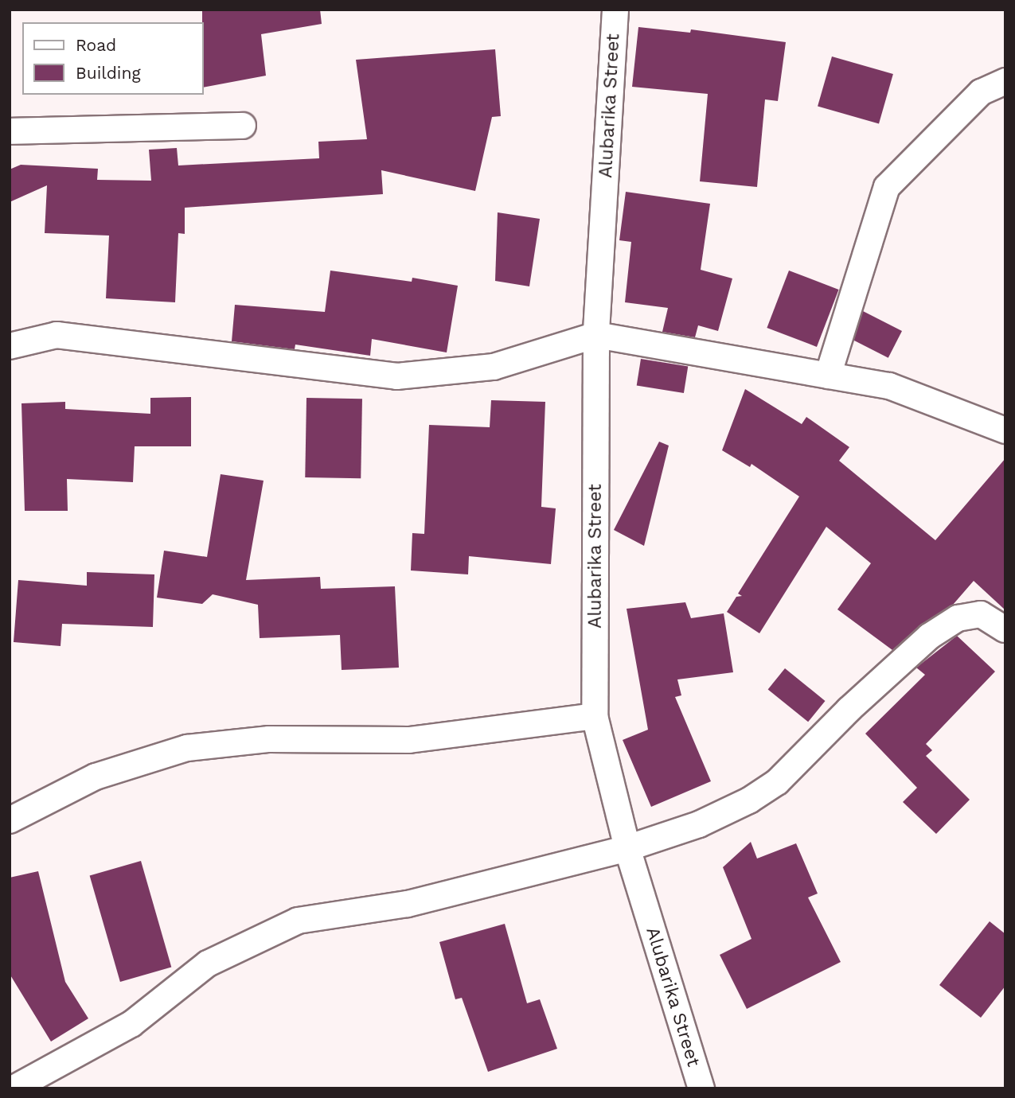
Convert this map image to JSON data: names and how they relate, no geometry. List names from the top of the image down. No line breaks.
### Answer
{"streets":{"street":["Alubarika Street"]},"legend":["Road","Building"]}
